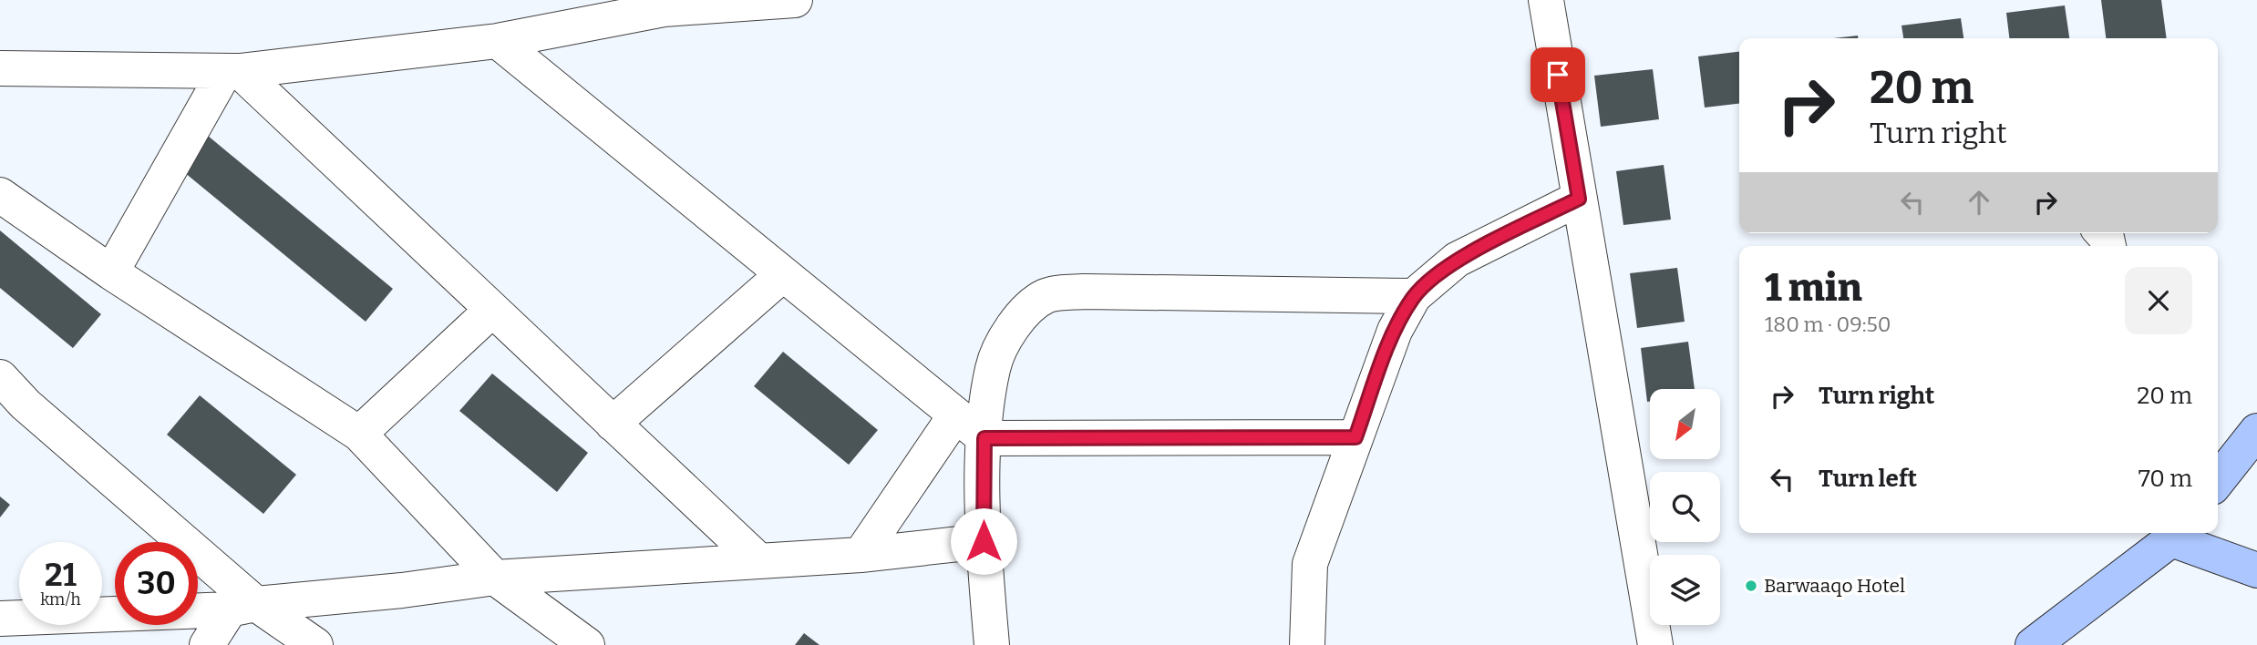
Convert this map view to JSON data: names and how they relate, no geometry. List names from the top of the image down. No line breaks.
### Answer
{"places":["Barwaaqo Hotel"],"north":"bottom left","page":{"turn":["20 m","Turn right"],"heading":["1 min","180 m · 09:50"],"list":[{"name":"Turn right","value":"20 m"},{"name":"Turn left","value":"70 m"}],"speed":"21 km/h","limit":"30"}}
